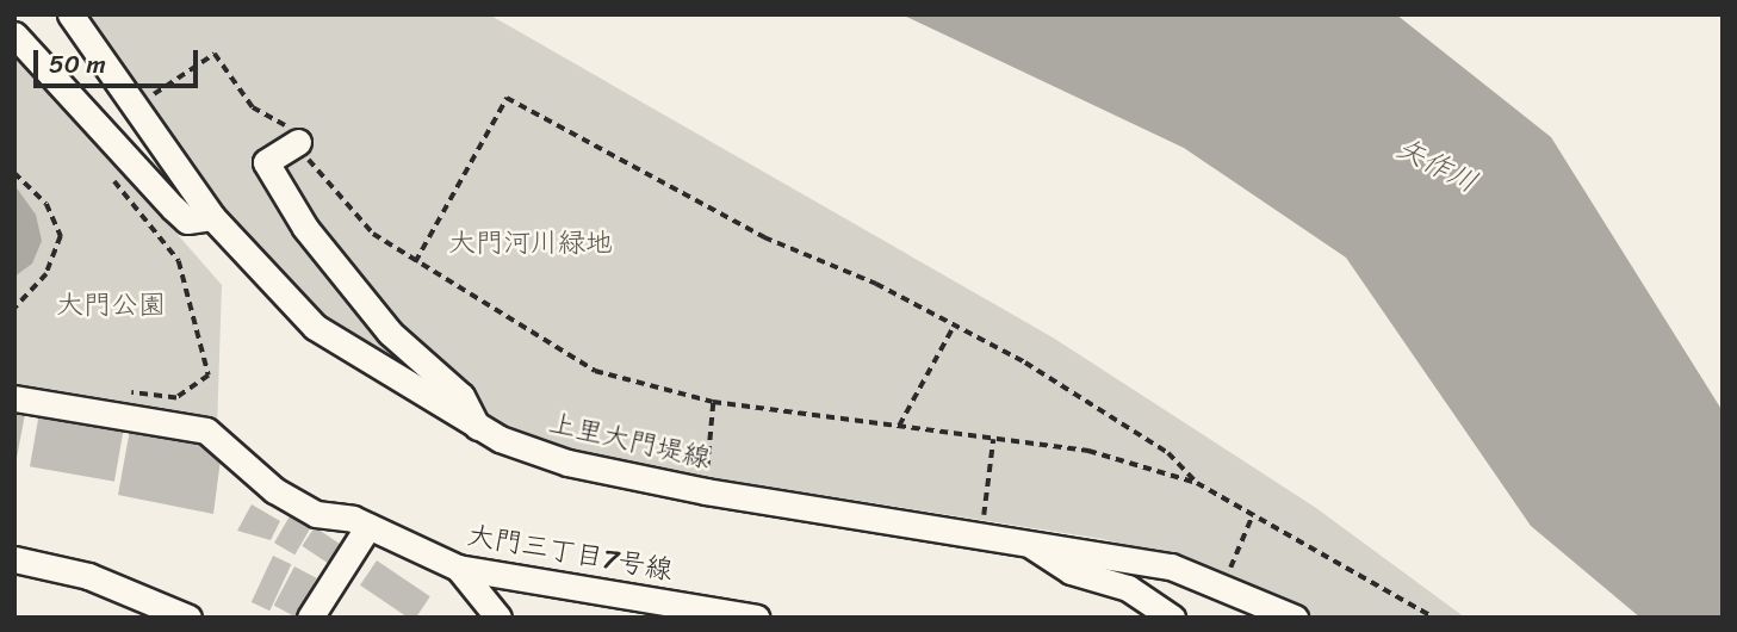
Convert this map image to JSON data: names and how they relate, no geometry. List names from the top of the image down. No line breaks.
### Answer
{"streets":{"street":["上里大門堤線","大門三丁目7号線"]},"water":["矢作川"],"parks":["大門河川緑地","大門公園"],"scale_bar":"50 m"}
